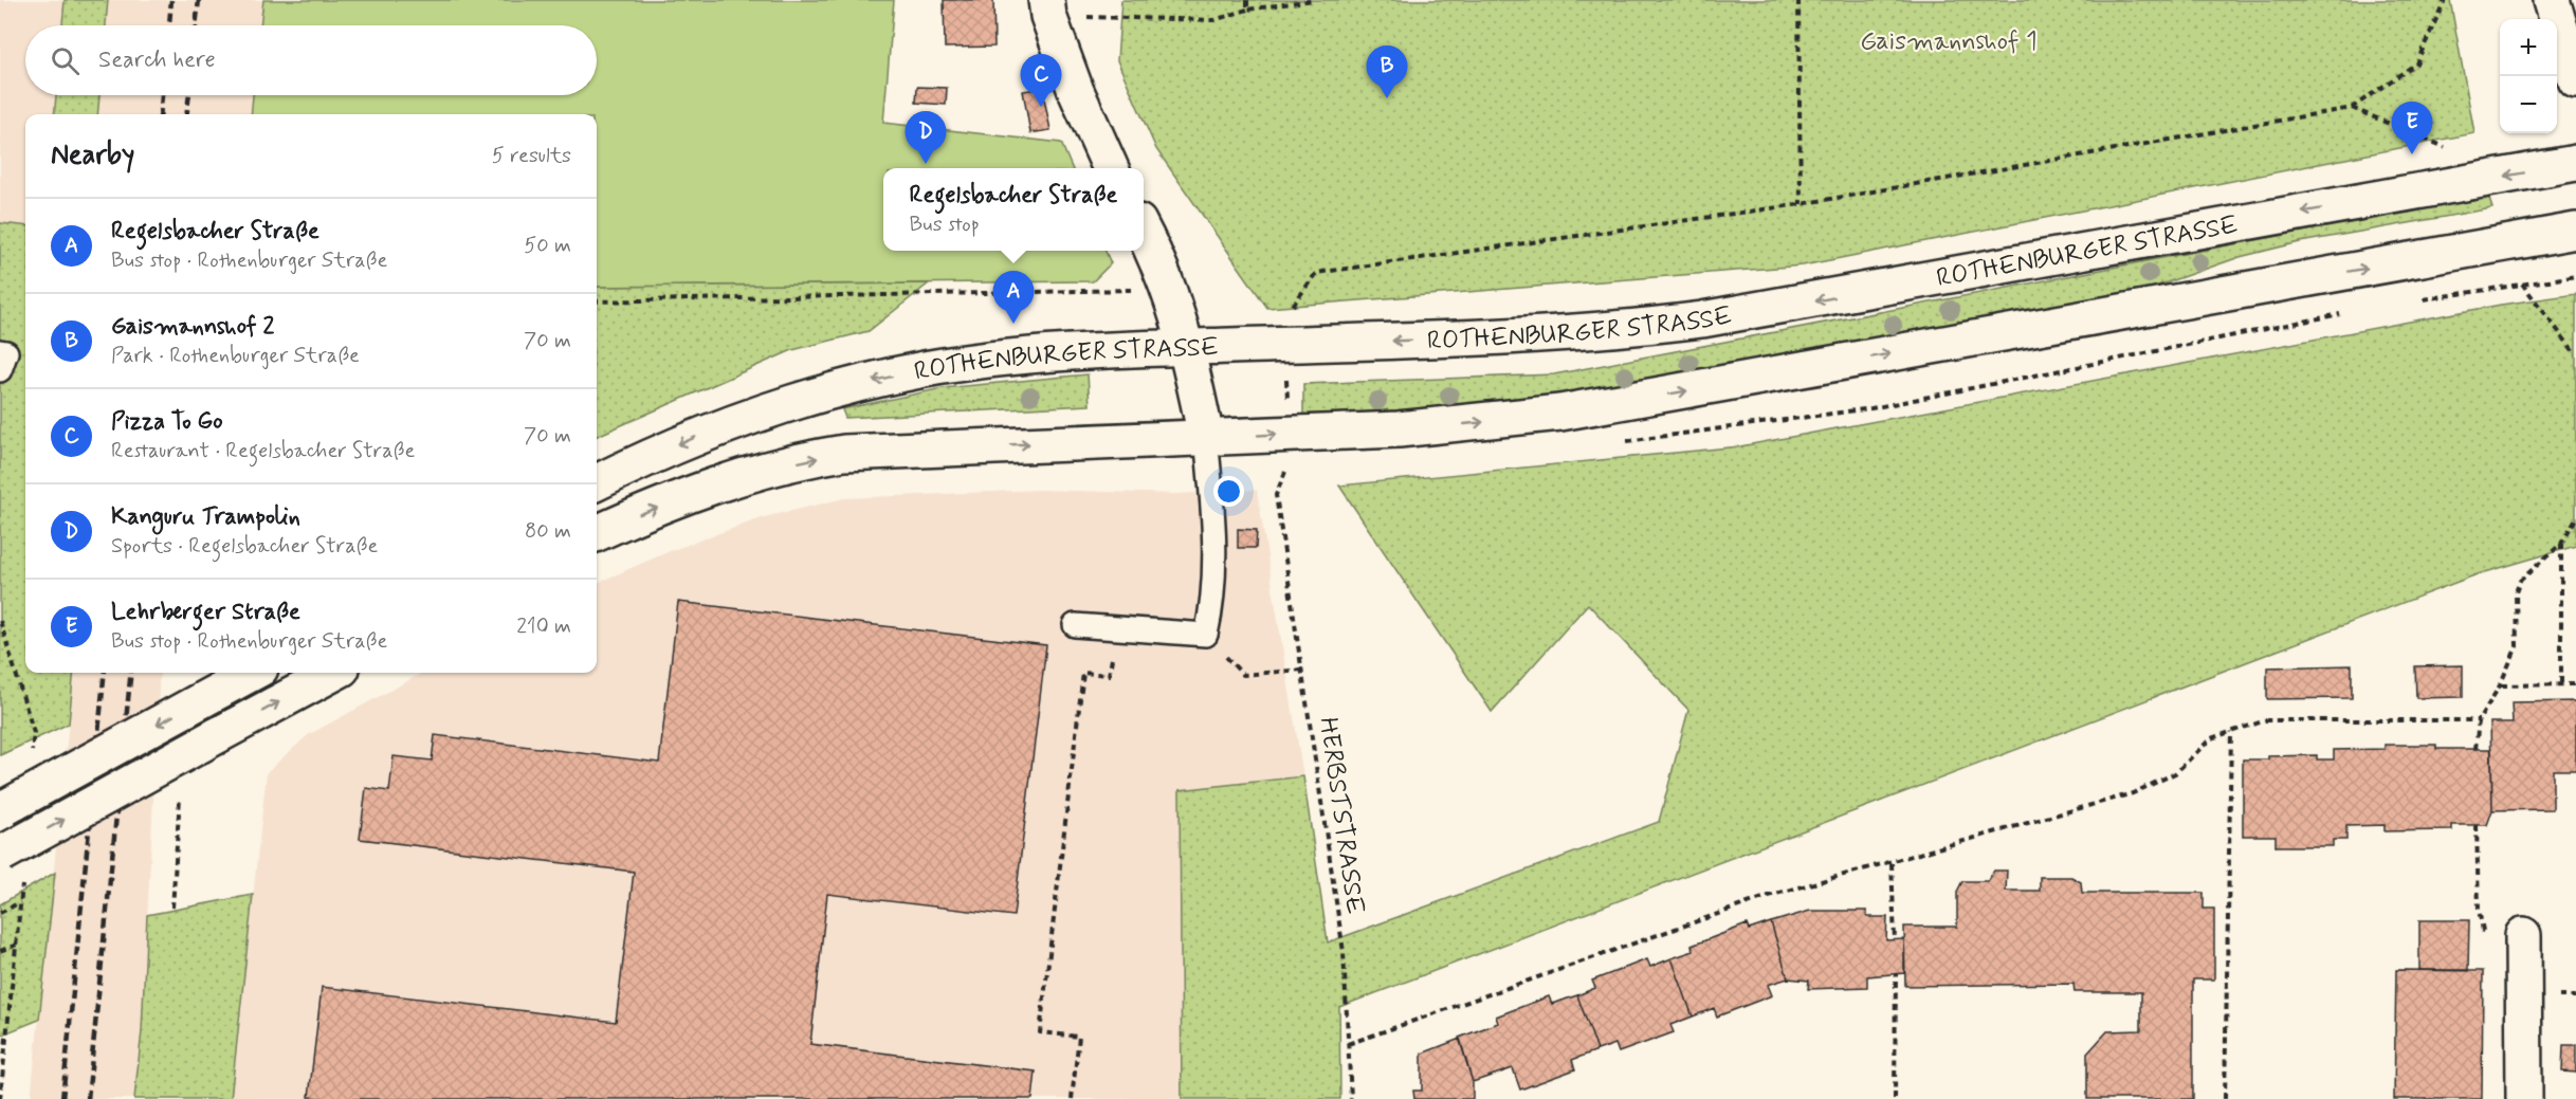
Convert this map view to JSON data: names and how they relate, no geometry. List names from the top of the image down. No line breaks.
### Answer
{"streets":{"main road":["ROTHENBURGER STRASSE"],"path":["HERBSTSTRASSE"]},"parks":["Gaismannshof 1"],"page":{"map_buttons":["+","−"],"search":"Search here","pins":["B","C","E","D","A"],"heading":["Nearby","5 results"],"popup":["Regelsbacher Straße","Bus stop"],"list":[{"mark":"A","name":"Regelsbacher Straße","note":"Bus stop · Rothenburger Straße","value":"50 m"},{"mark":"B","name":"Gaismannshof 2","note":"Park · Rothenburger Straße","value":"70 m"},{"mark":"C","name":"Pizza To Go","note":"Restaurant · Regelsbacher Straße","value":"70 m"},{"mark":"D","name":"Kanguru Trampolin","note":"Sports · Regelsbacher Straße","value":"80 m"},{"mark":"E","name":"Lehrberger Straße","note":"Bus stop · Rothenburger Straße","value":"210 m"}]}}
